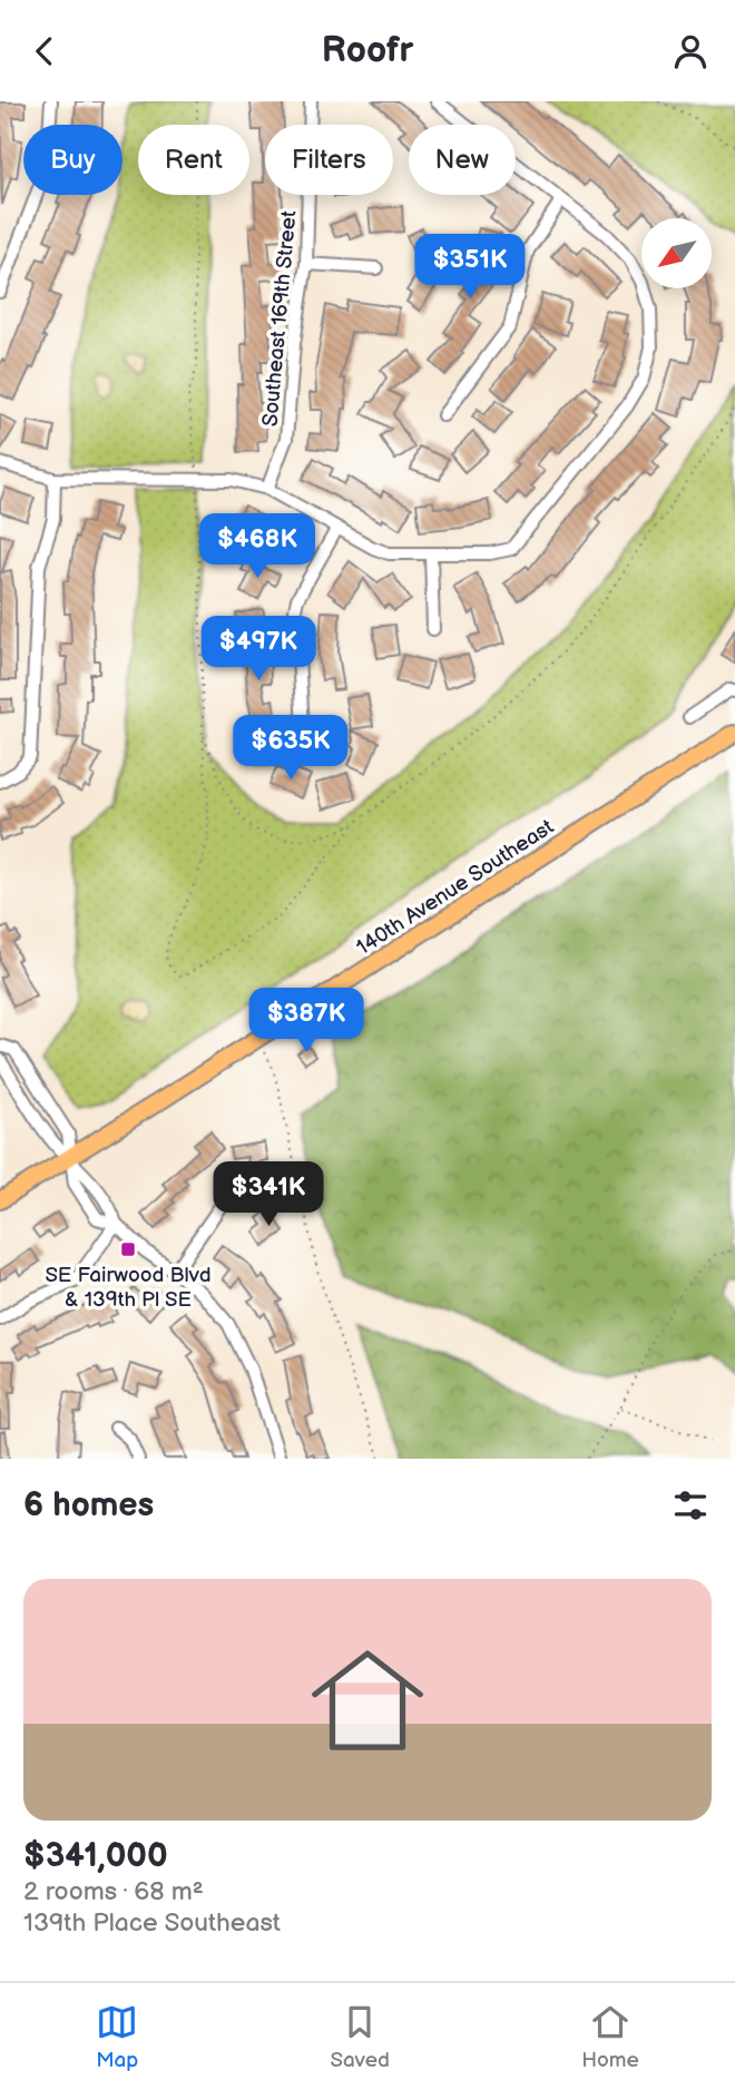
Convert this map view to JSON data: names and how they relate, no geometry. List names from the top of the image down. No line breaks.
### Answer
{"streets":{"main road":["140th Avenue Southeast"],"street":["Southeast 169th Street"]},"places":{"transit":["SE Fairwood Blvd & 139th Pl SE"]},"north":"bottom left","page":{"header":"Roofr","chip":["Buy","Rent","Filters","New"],"price":["$351K","$468K","$497K","$635K","$387K","$341K"],"heading":"6 homes","list":[{"name":"$341,000","note":"2 rooms · 68 m² · 139th Place Southeast"}],"tabs":["Map","Saved","Home"]}}
